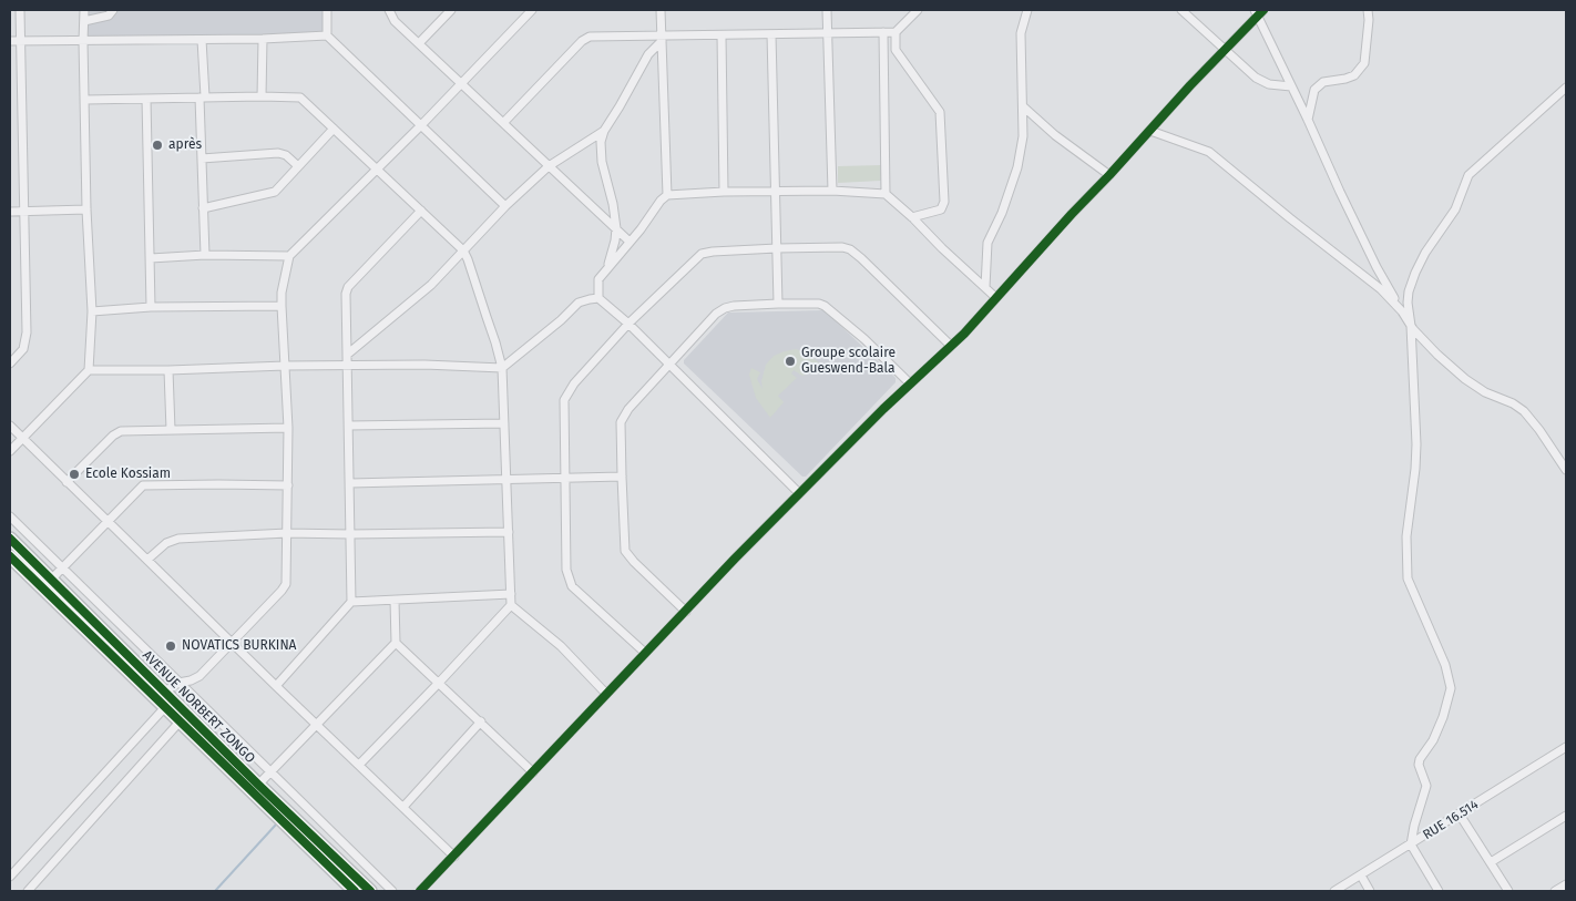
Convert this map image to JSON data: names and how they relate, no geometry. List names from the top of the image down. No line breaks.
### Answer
{"streets":{"main road":["AVENUE NORBERT ZONGO"],"street":["RUE 16.514"]},"places":["après","Groupe scolaire Gueswend-Bala","Ecole Kossiam","NOVATICS BURKINA"]}
